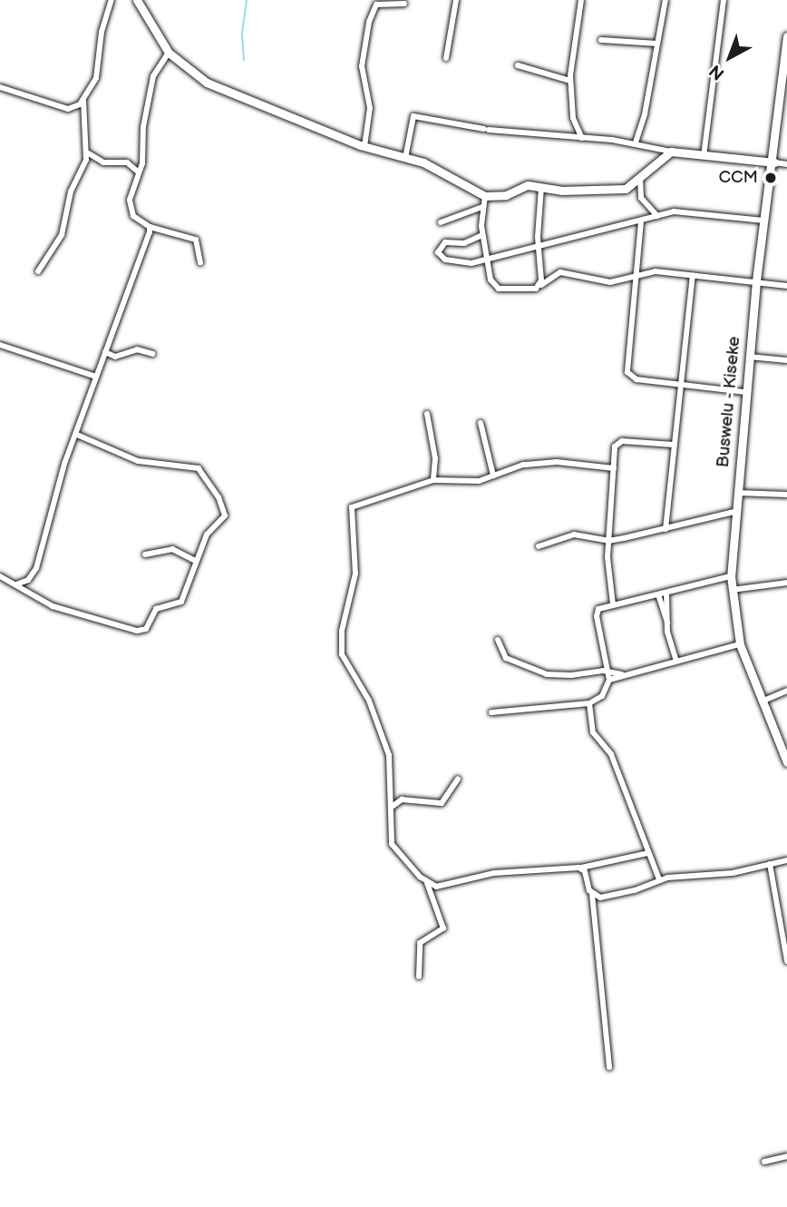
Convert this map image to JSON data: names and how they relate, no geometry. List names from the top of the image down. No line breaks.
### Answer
{"streets":{"main road":["Buswelu - Kiseke"]},"places":["CCM"],"north":"bottom left"}
